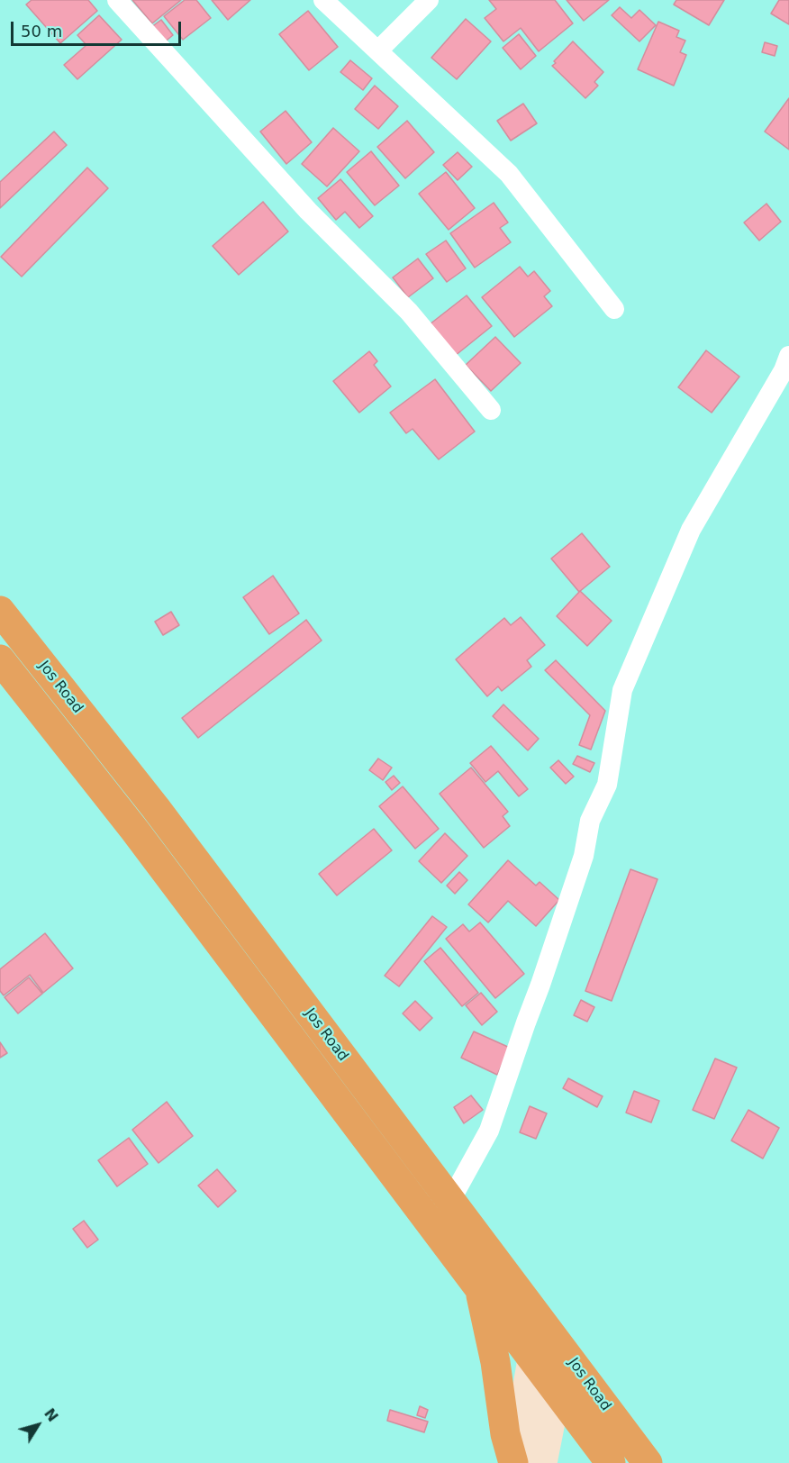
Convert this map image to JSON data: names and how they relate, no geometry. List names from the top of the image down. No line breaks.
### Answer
{"streets":{"highway":["Jos Road"]},"scale_bar":"50 m","north":"top right"}
